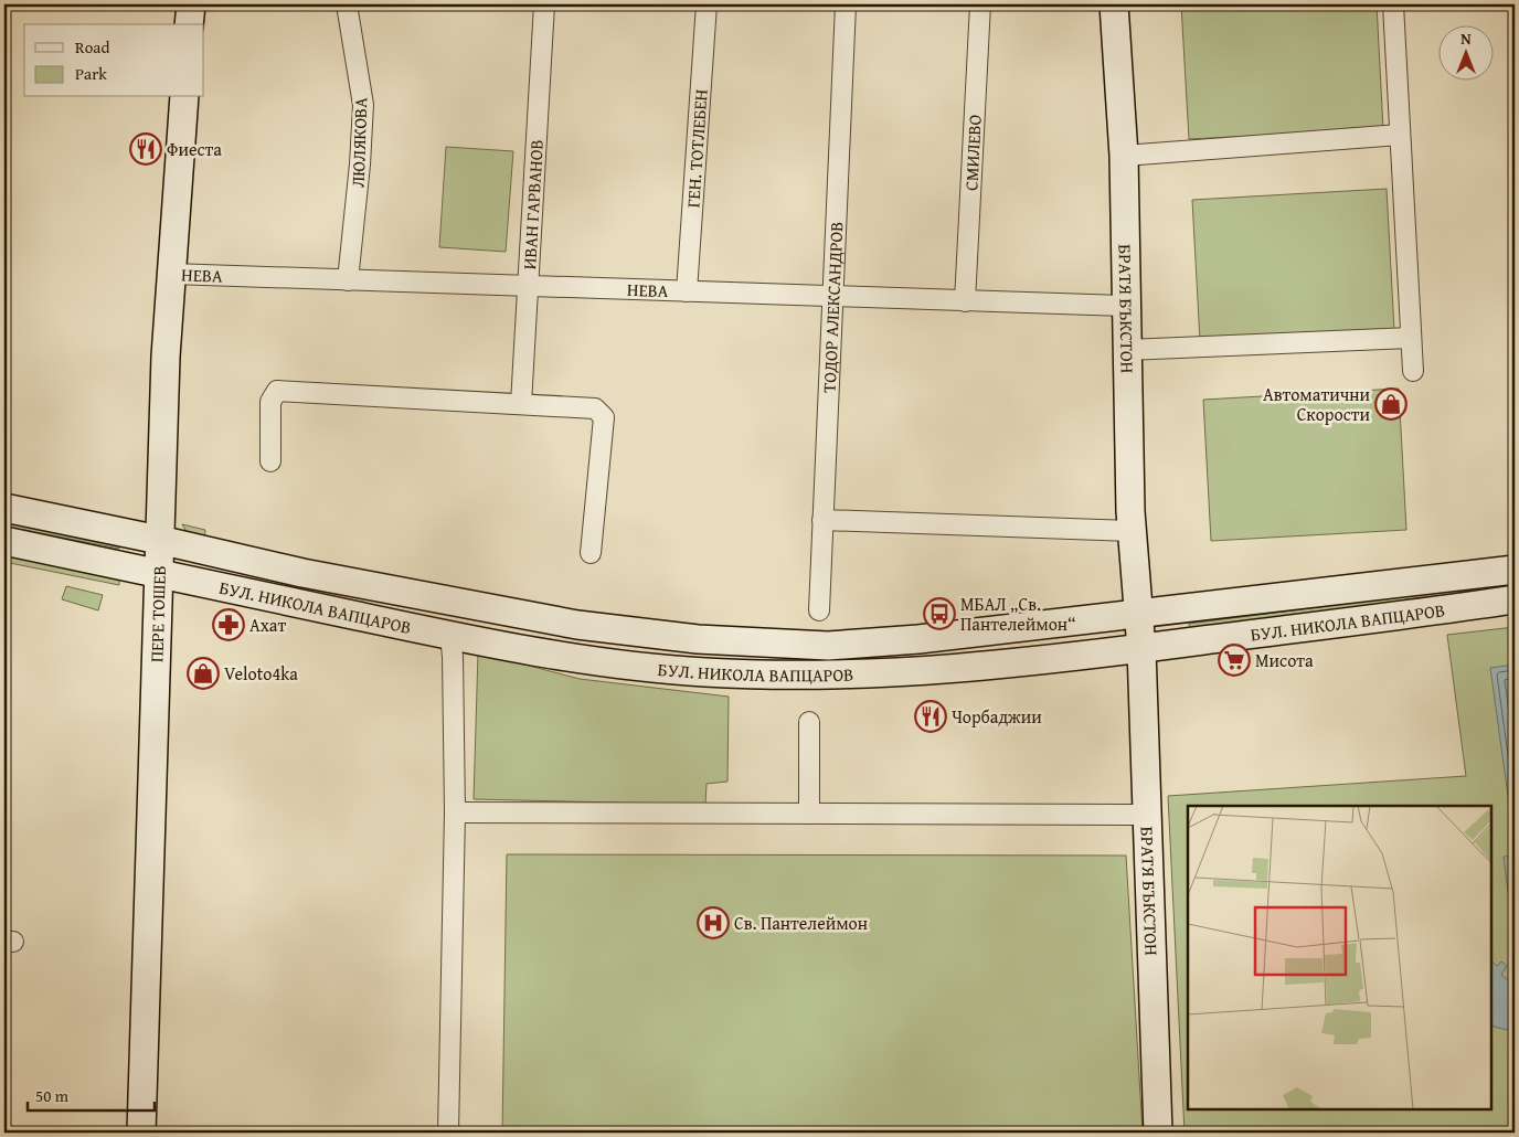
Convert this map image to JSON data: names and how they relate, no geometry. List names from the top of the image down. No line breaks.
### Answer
{"streets":{"street":["ЛЮЛЯКОВА","ГЕН. ТОТЛЕБЕН","СМИЛЕВО","ИВАН ГАРВАНОВ","НЕВА","ТОДОР АЛЕКСАНДРОВ","БРАТЯ БЪКСТОН","БУЛ. НИКОЛА ВАПЦАРОВ","ПЕРЕ ТОШЕВ"]},"crossings":[["ЛЮЛЯКОВА","НЕВА"],["ГЕН. ТОТЛЕБЕН","НЕВА"],["СМИЛЕВО","НЕВА"],["ИВАН ГАРВАНОВ","НЕВА"],["НЕВА","ТОДОР АЛЕКСАНДРОВ"],["НЕВА","БРАТЯ БЪКСТОН"],["НЕВА","ПЕРЕ ТОШЕВ"],["БРАТЯ БЪКСТОН","БУЛ. НИКОЛА ВАПЦАРОВ"],["БУЛ. НИКОЛА ВАПЦАРОВ","ПЕРЕ ТОШЕВ"]],"places":{"restaurant":["Фиеста","Чорбаджии"],"shop":["Автоматични Скорости","Veloto4ka"],"bus stop":["МБАЛ „Св. Пантелеймон“"],"pharmacy":["Ахат"],"supermarket":["Мисота"],"hospital":["Св. Пантелеймон"]},"legend":["Road","Park"],"scale_bar":"50 m","north":"top"}
